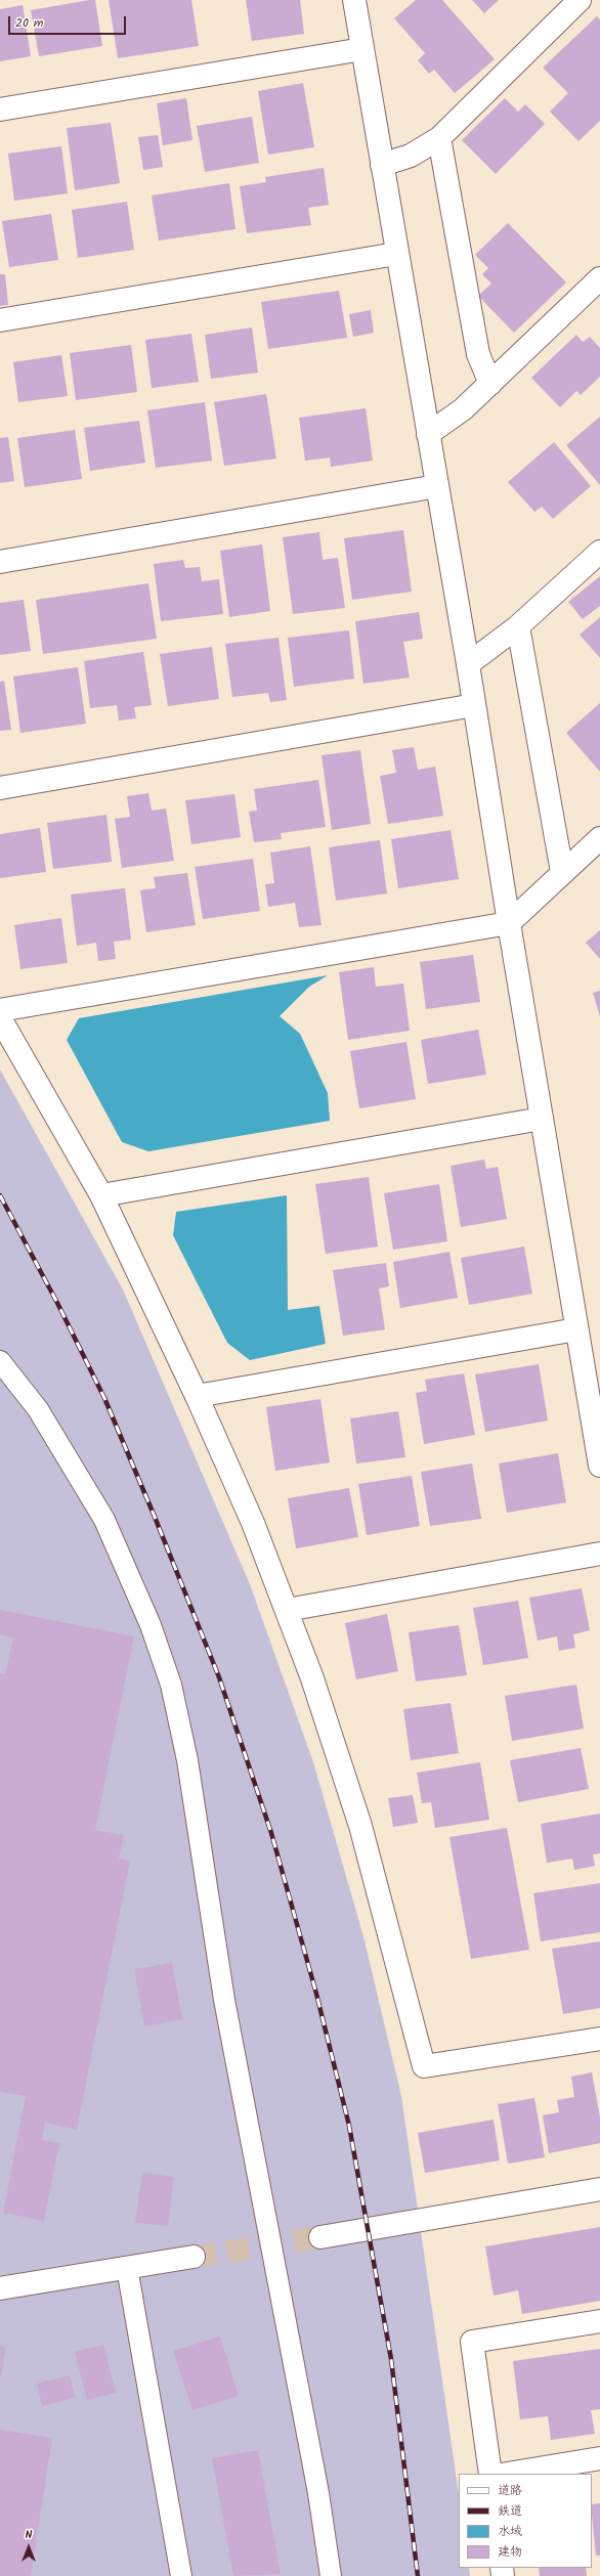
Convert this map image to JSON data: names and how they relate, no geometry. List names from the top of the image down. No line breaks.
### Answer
{"legend":["道路","鉄道","水域","建物"],"scale_bar":"20 m","north":"top"}
